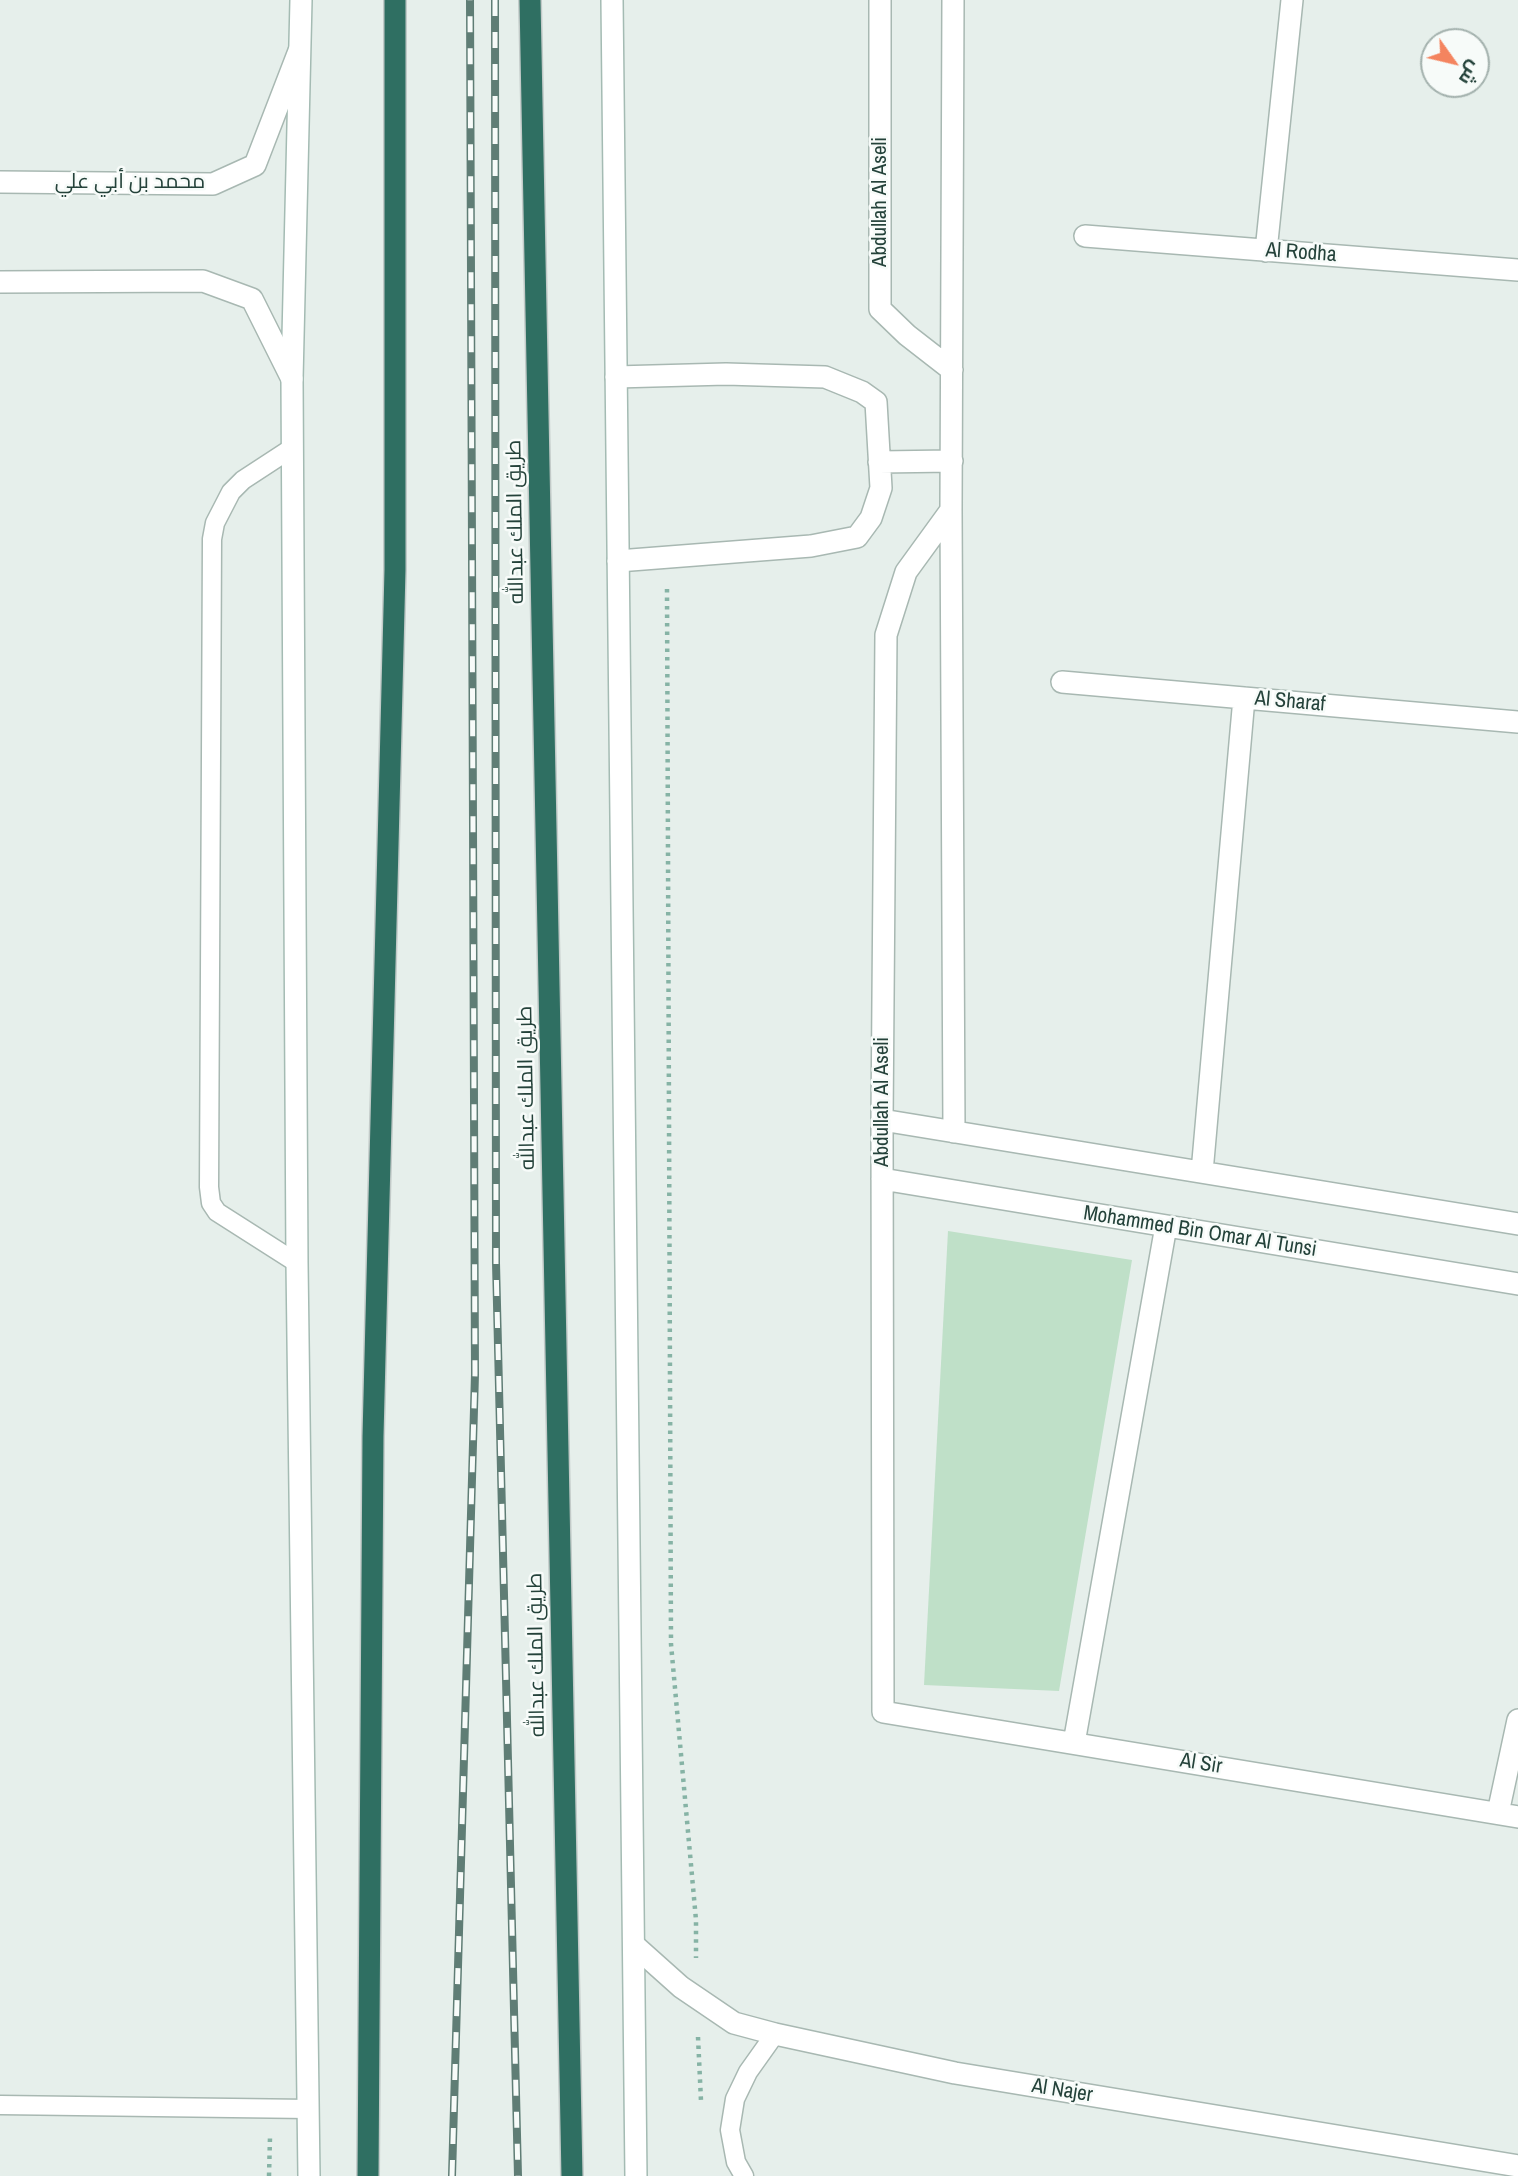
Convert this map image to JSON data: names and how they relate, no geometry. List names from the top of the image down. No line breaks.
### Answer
{"streets":{"highway":["طريق الملك عبدالله"],"street":["محمد بن أبي علي","Abdullah Al Aseli","Al Rodha","Al Sharaf","Mohammed Bin Omar Al Tunsi","Al Sir","Al Najer"]},"crossings":[["Abdullah Al Aseli","Mohammed Bin Omar Al Tunsi"],["Abdullah Al Aseli","Al Sir"]],"north":"bottom right"}
